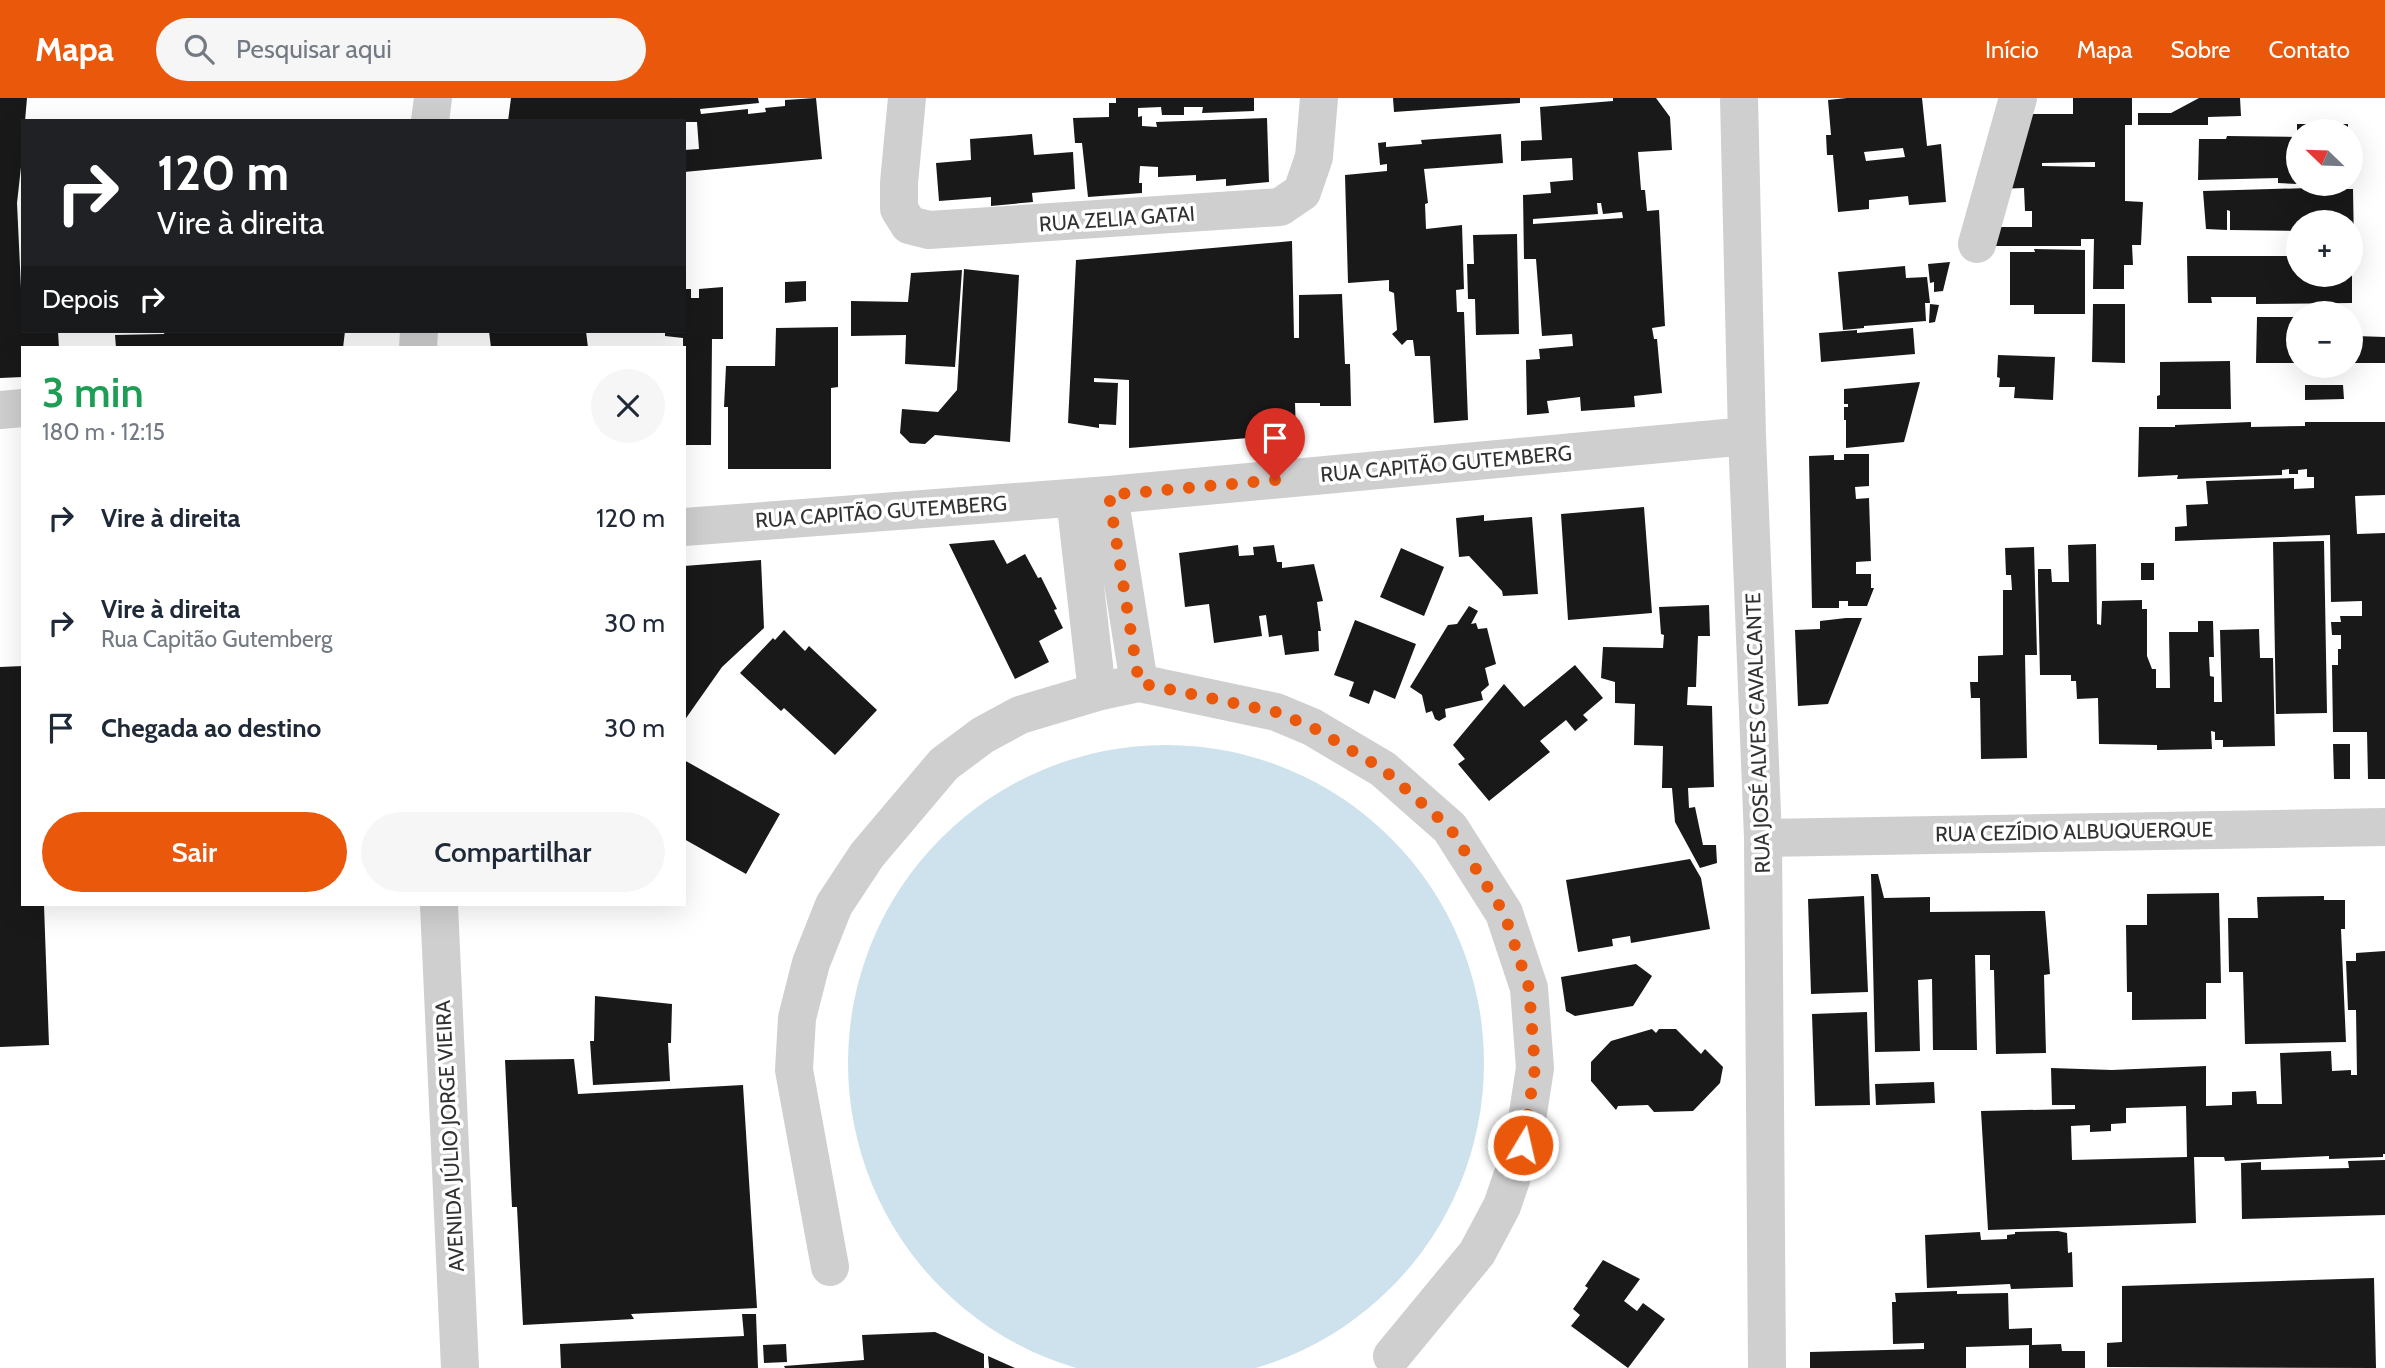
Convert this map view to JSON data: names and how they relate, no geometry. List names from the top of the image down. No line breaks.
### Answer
{"streets":{"street":["RUA ZELIA GATAI","RUA CAPITÃO GUTEMBERG","RUA JOSÉ ALVES CAVALCANTE","RUA CEZÍDIO ALBUQUERQUE","AVENIDA JÚLIO JORGE VIEIRA"]},"crossings":[["RUA CAPITÃO GUTEMBERG","RUA JOSÉ ALVES CAVALCANTE"],["RUA JOSÉ ALVES CAVALCANTE","RUA CEZÍDIO ALBUQUERQUE"]],"north":"top left","page":{"header":"Mapa","search":"Pesquisar aqui","nav":["Início","Mapa","Sobre","Contato"],"map_buttons":["+","−"],"turn":["120 m","Vire à direita"],"then":"Depois","heading":["3 min","180 m · 12:15"],"list":[{"name":"Vire à direita","value":"120 m"},{"name":"Vire à direita","note":"Rua Capitão Gutemberg","value":"30 m"},{"name":"Chegada ao destino","value":"30 m"}],"buttons":["Sair","Compartilhar"]}}
